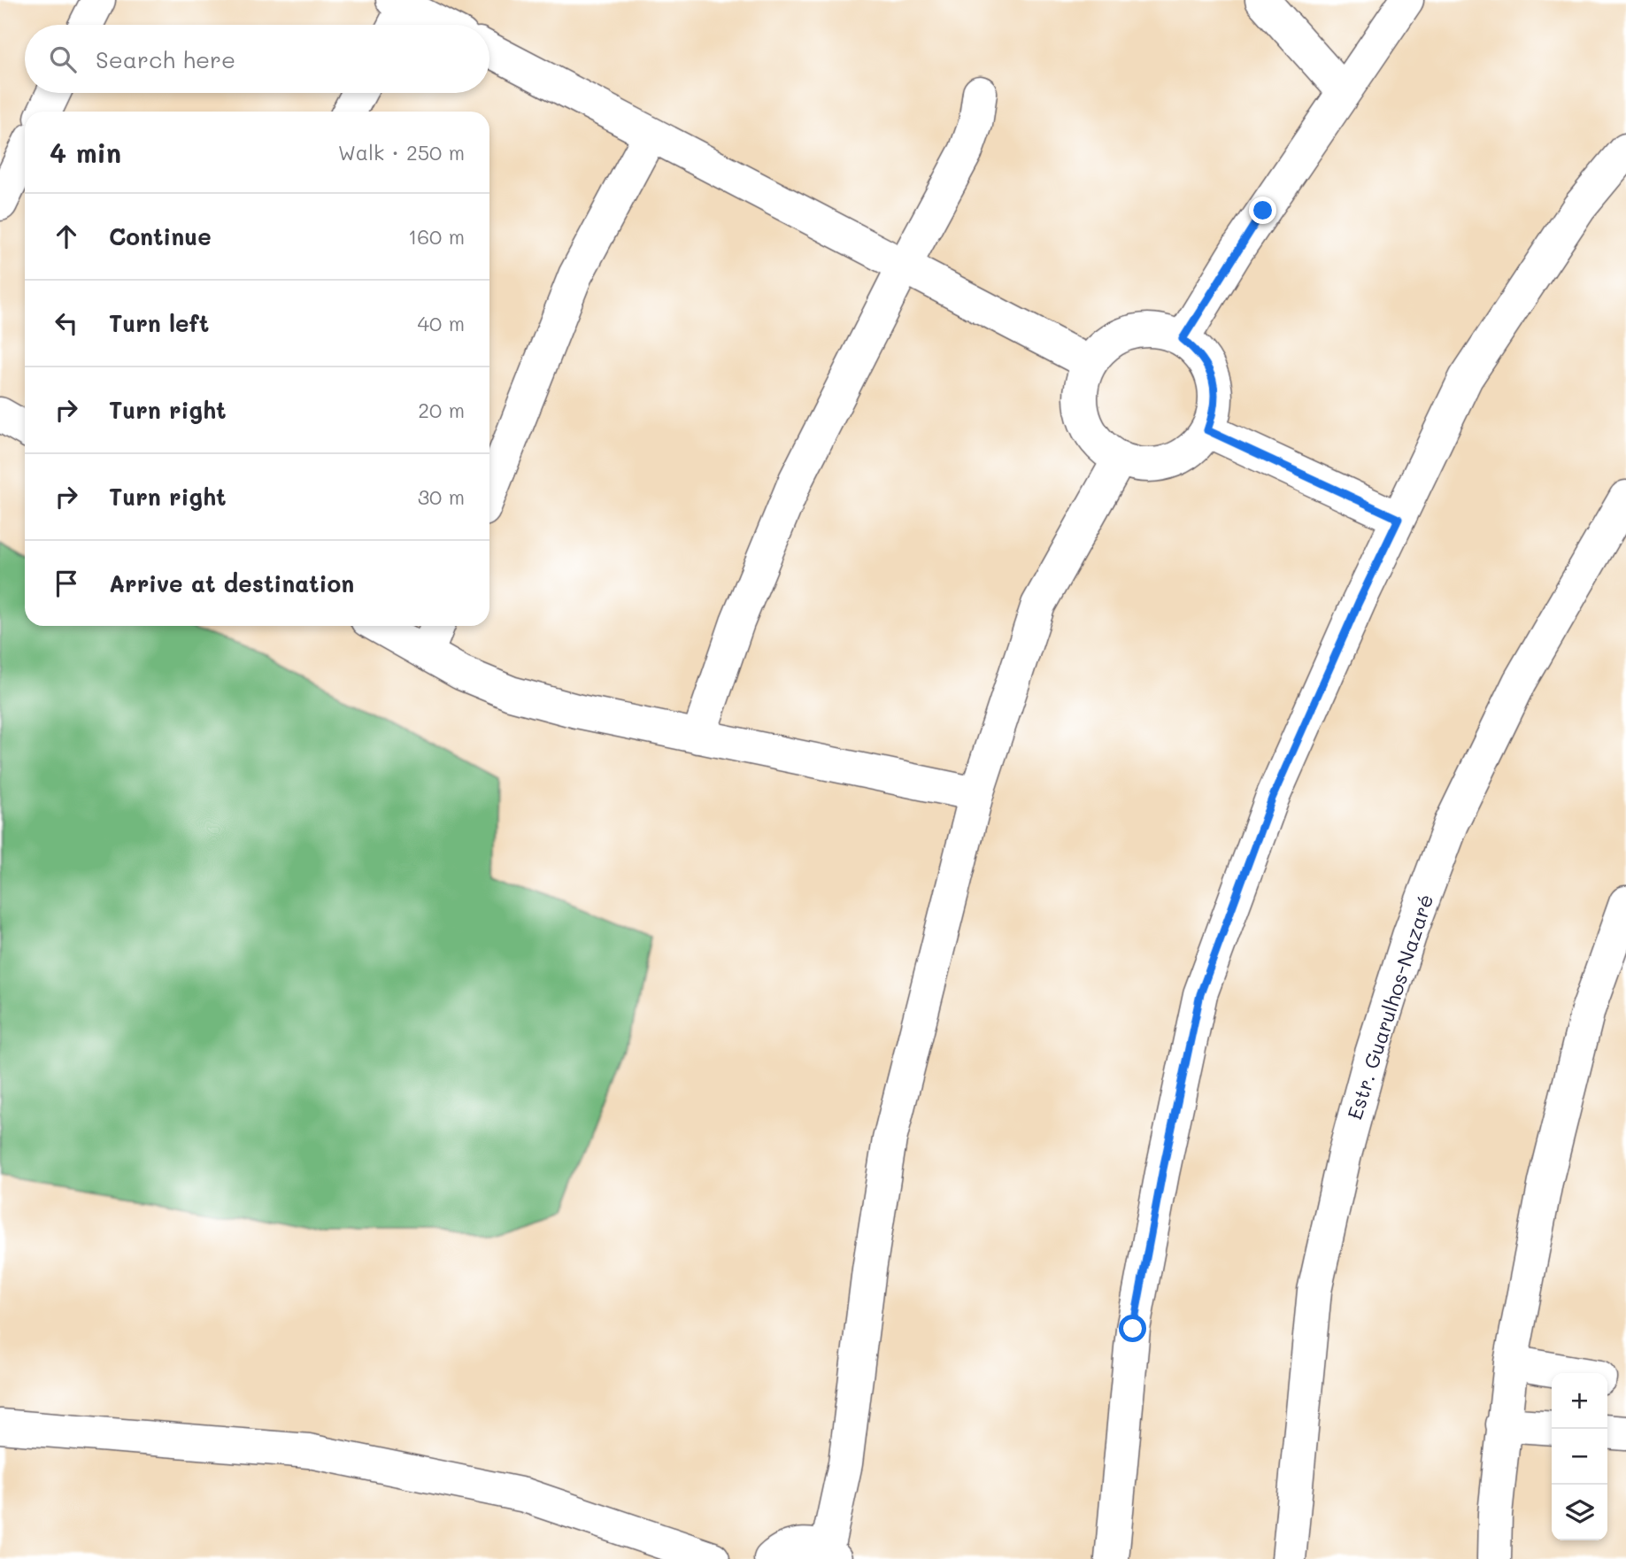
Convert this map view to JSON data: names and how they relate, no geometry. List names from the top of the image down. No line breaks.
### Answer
{"streets":{"street":["Estr. Guarulhos-Nazaré"]},"page":{"search":"Search here","heading":["4 min","Walk · 250 m"],"list":[["Continue","160 m"],["Turn left","40 m"],["Turn right","20 m"],["Turn right","30 m"],"Arrive at destination"],"map_buttons":["+","−"]}}
